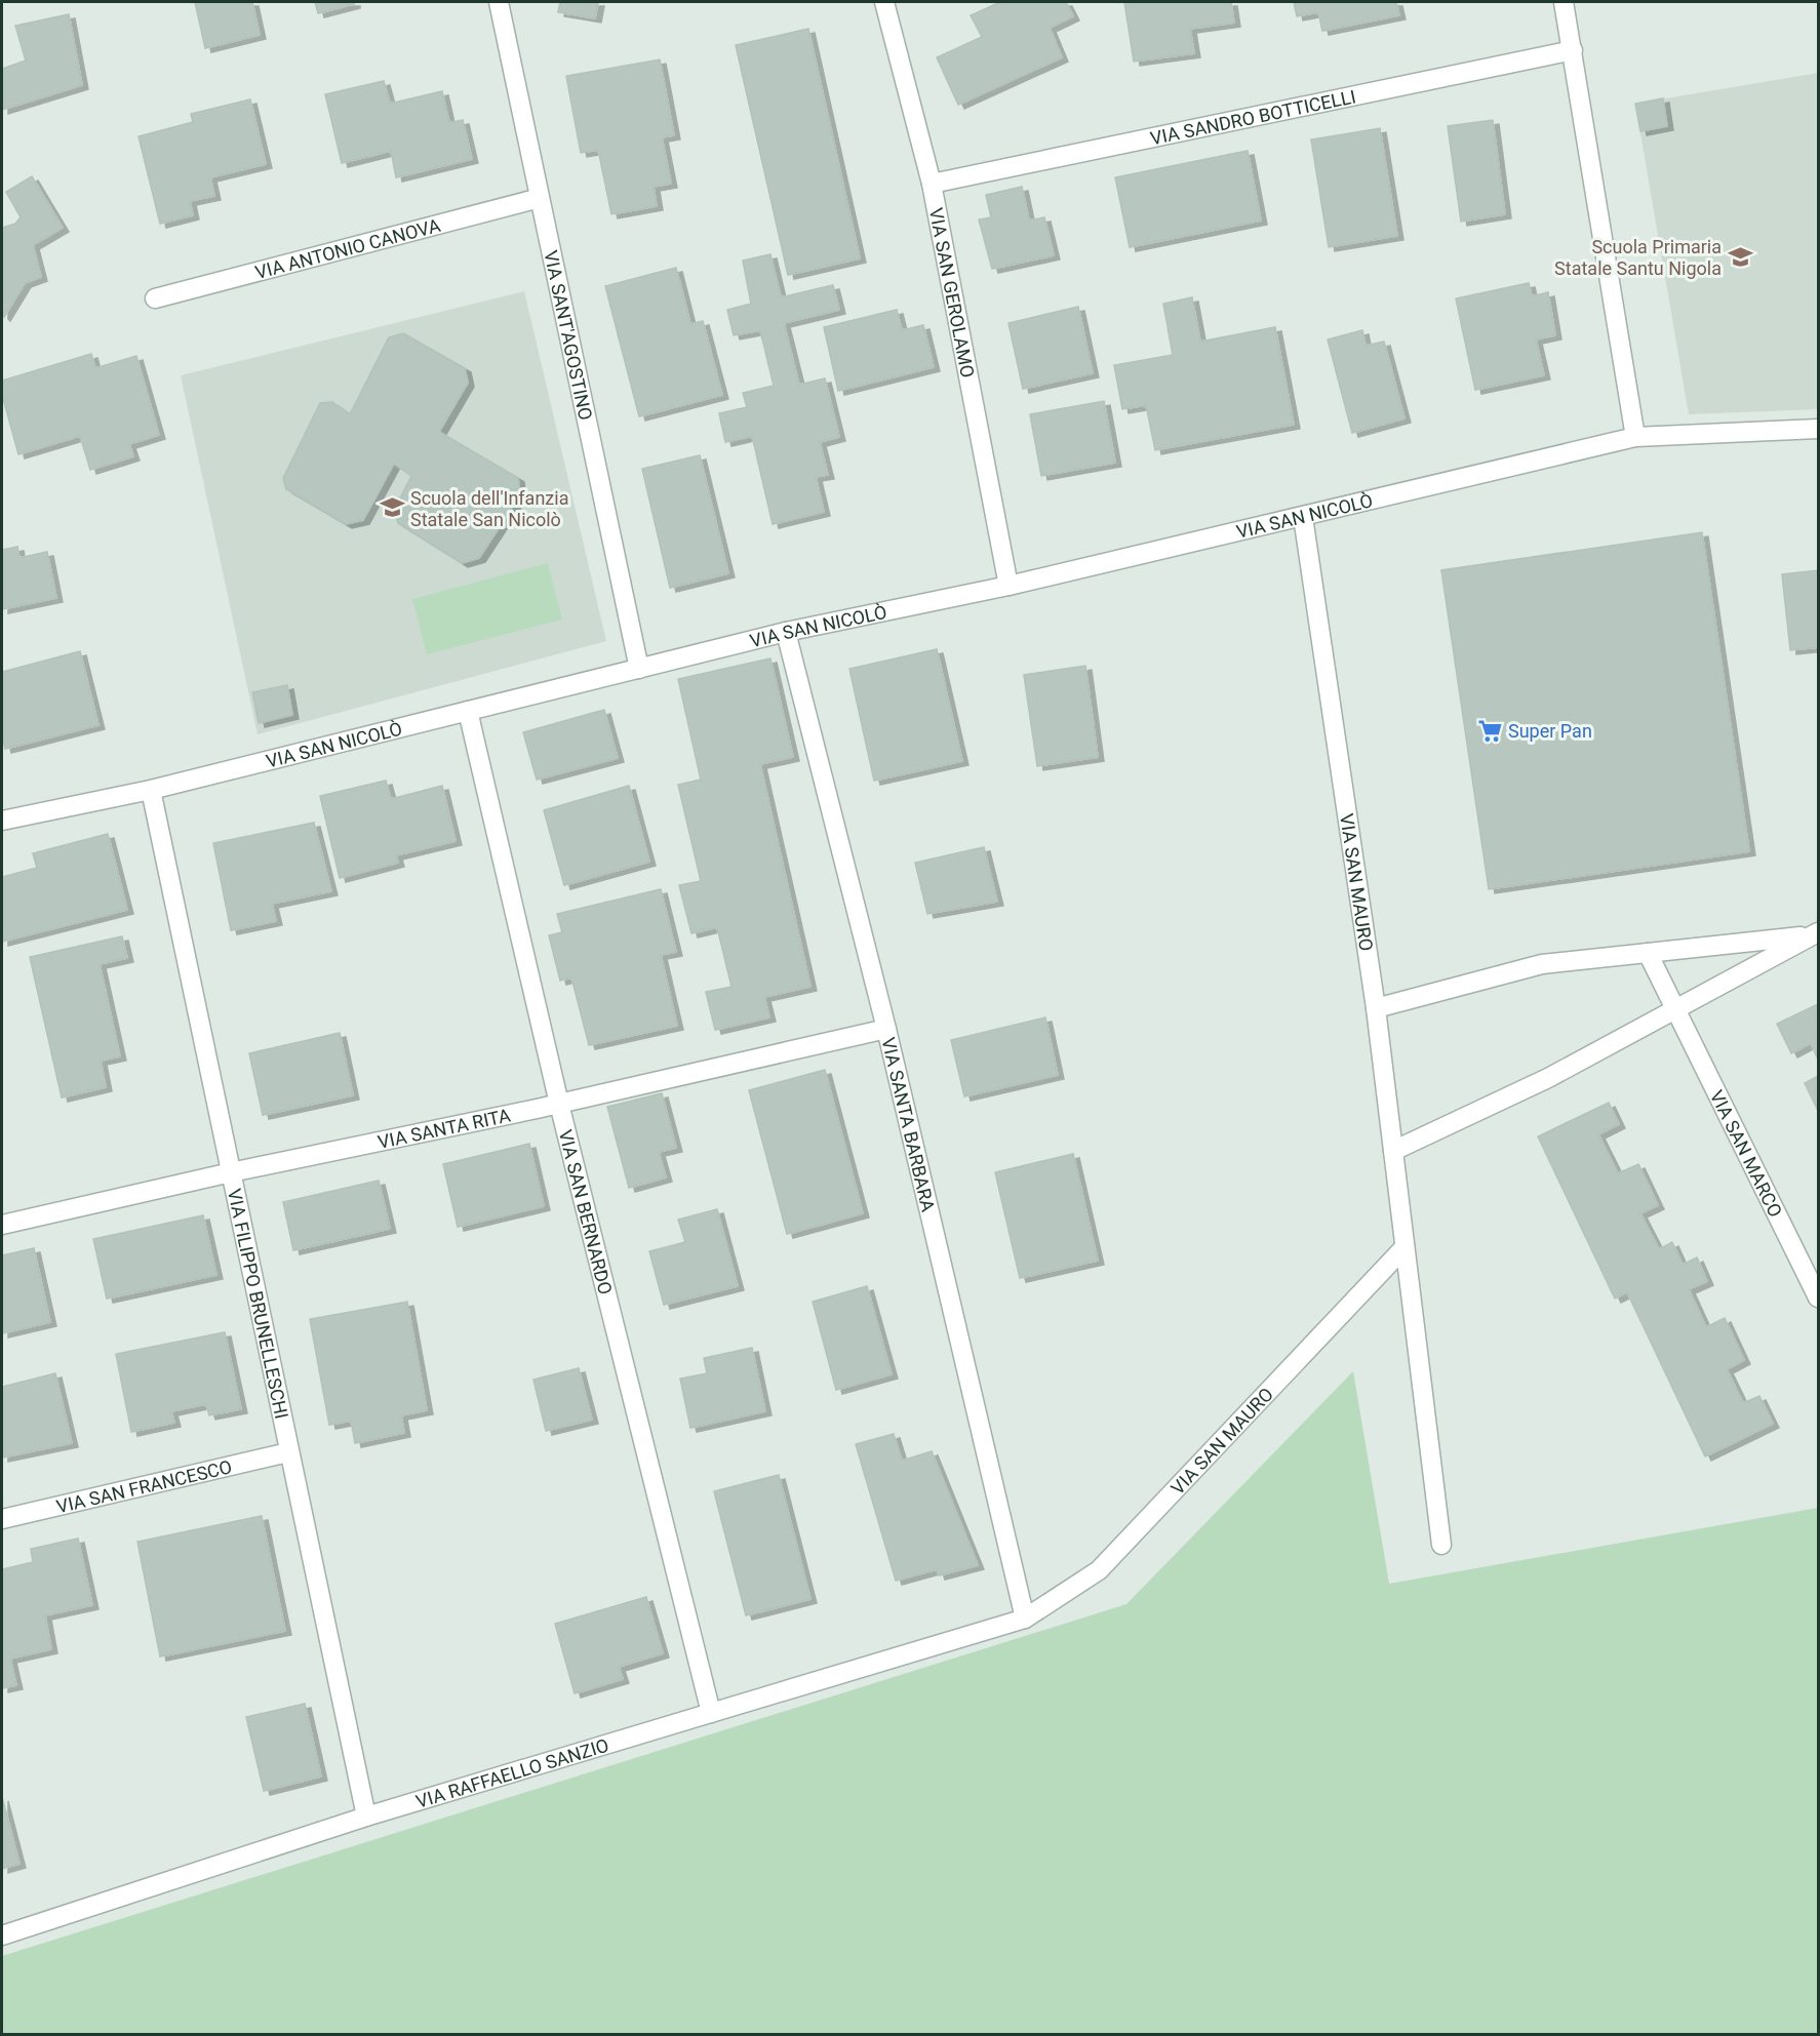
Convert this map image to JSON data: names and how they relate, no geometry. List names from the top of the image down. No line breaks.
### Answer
{"streets":{"street":["VIA SANDRO BOTTICELLI","VIA ANTONIO CANOVA","VIA SAN GEROLAMO","VIA SANT'AGOSTINO","VIA SAN NICOLÒ","VIA SAN MAURO","VIA SANTA BARBARA","VIA SANTA RITA","VIA SAN MARCO","VIA SAN BERNARDO","VIA FILIPPO BRUNELLESCHI","VIA SAN FRANCESCO","VIA RAFFAELLO SANZIO"]},"crossings":[["VIA SANDRO BOTTICELLI","VIA SAN GEROLAMO"],["VIA ANTONIO CANOVA","VIA SANT'AGOSTINO"],["VIA SAN GEROLAMO","VIA SAN NICOLÒ"],["VIA SANT'AGOSTINO","VIA SAN NICOLÒ"],["VIA SAN NICOLÒ","VIA SAN MAURO"],["VIA SAN NICOLÒ","VIA SANTA BARBARA"],["VIA SAN NICOLÒ","VIA SAN BERNARDO"],["VIA SAN NICOLÒ","VIA FILIPPO BRUNELLESCHI"],["VIA SAN MAURO","VIA SANTA BARBARA"],["VIA SAN MAURO","VIA RAFFAELLO SANZIO"],["VIA SANTA BARBARA","VIA SANTA RITA"],["VIA SANTA BARBARA","VIA RAFFAELLO SANZIO"],["VIA SANTA RITA","VIA SAN BERNARDO"],["VIA SANTA RITA","VIA FILIPPO BRUNELLESCHI"],["VIA SAN BERNARDO","VIA RAFFAELLO SANZIO"],["VIA FILIPPO BRUNELLESCHI","VIA SAN FRANCESCO"],["VIA FILIPPO BRUNELLESCHI","VIA RAFFAELLO SANZIO"]],"places":{"school or university":["Scuola Primaria Statale Santu Nigola","Scuola dell'Infanzia Statale San Nicolò"],"supermarket":["Super Pan"]}}
